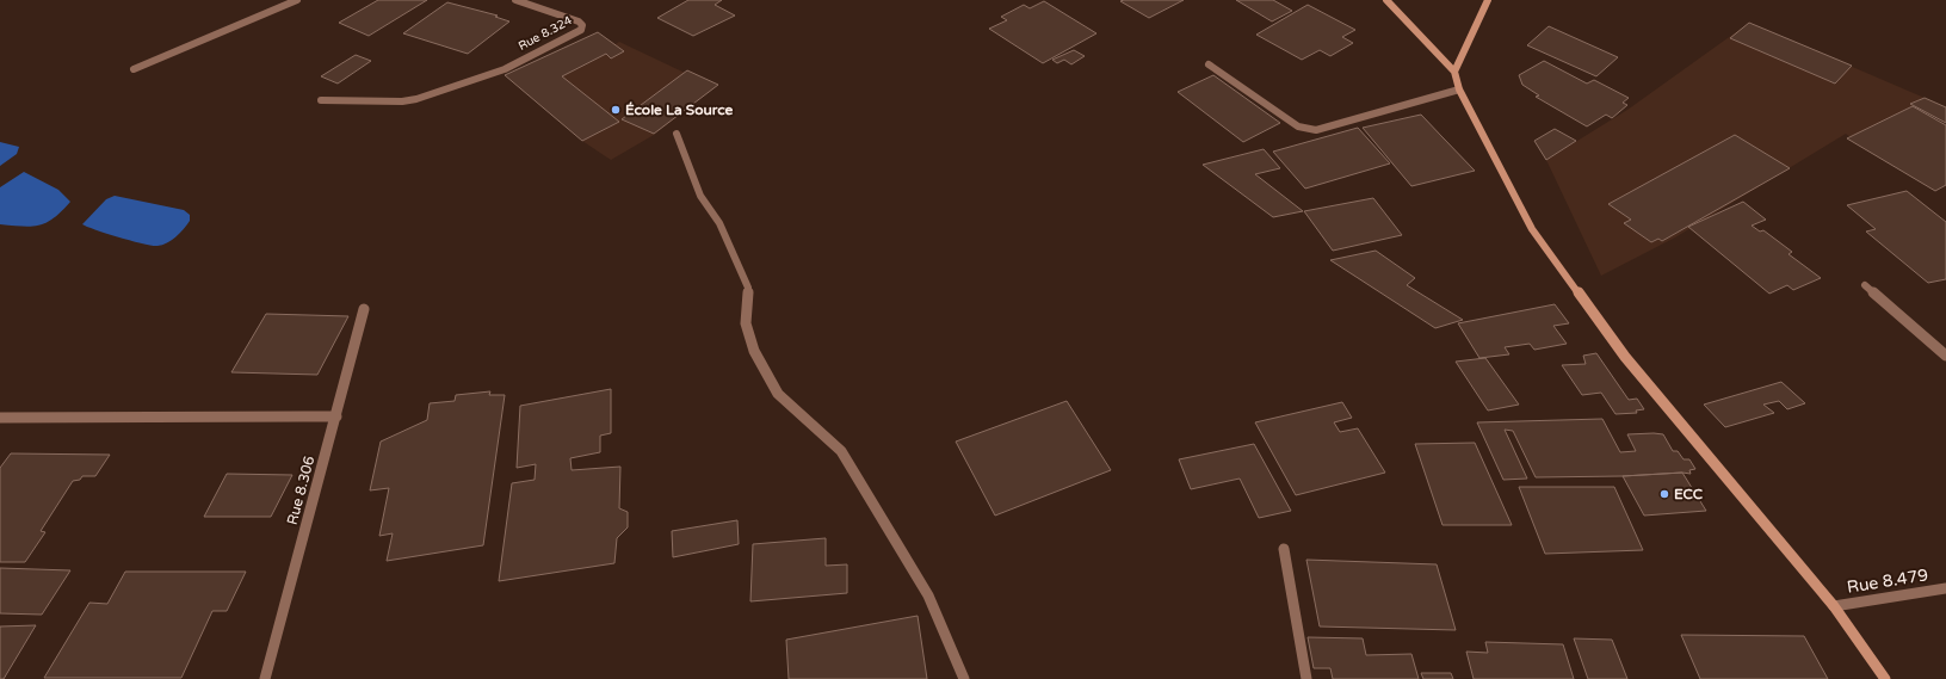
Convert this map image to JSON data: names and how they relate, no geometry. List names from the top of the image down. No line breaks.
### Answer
{"streets":{"street":["Rue 8.324","Rue 8.306","Rue 8.479"]},"places":["École La Source","ECC"]}
